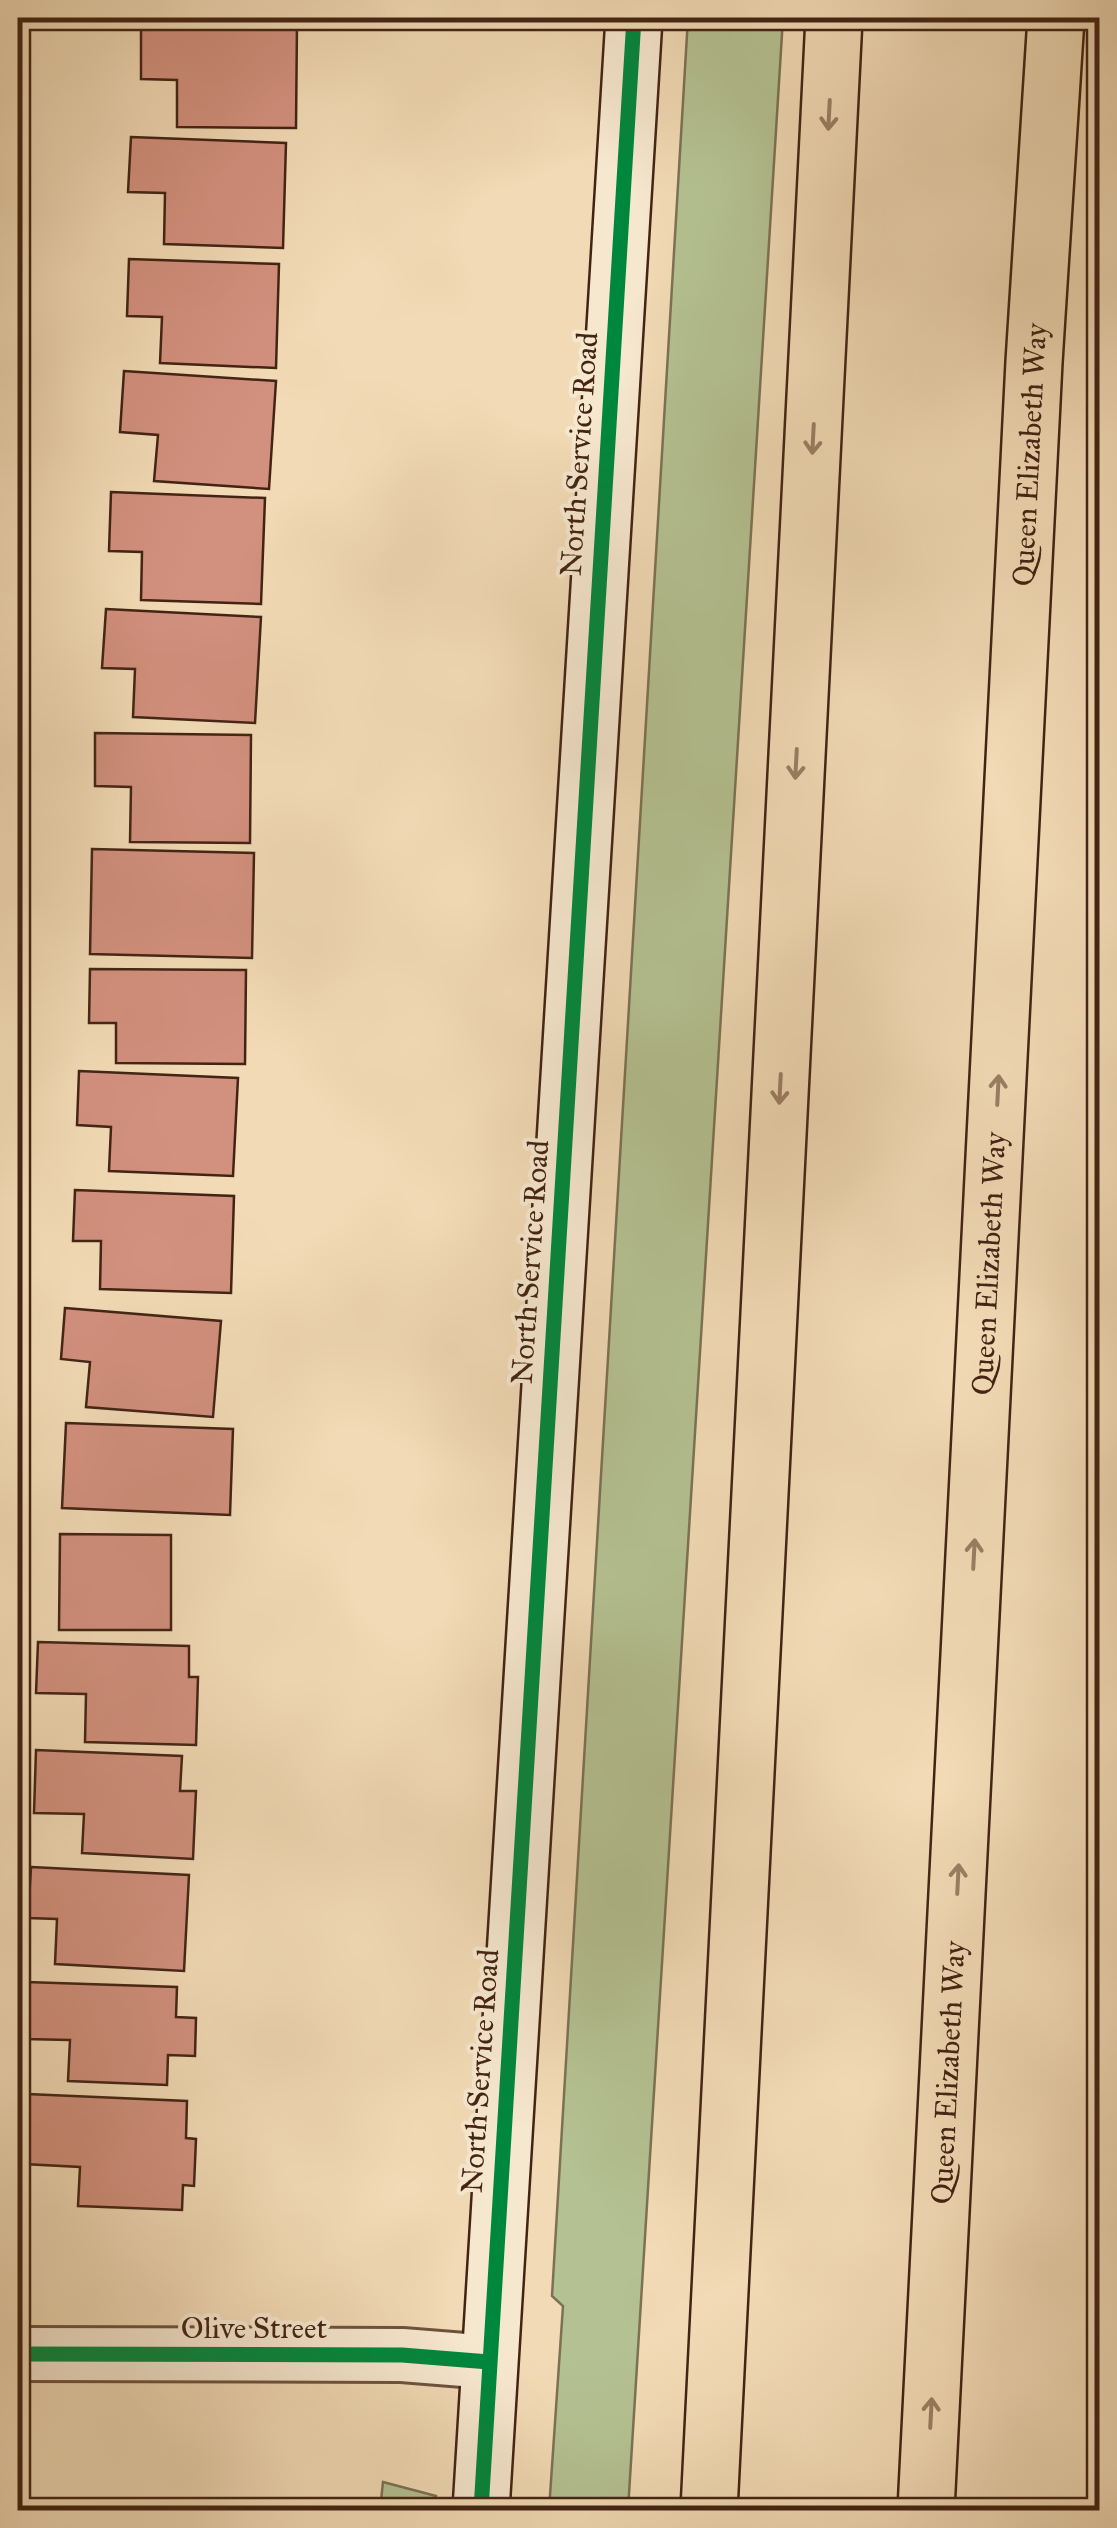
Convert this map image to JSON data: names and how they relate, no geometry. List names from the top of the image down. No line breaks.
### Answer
{"streets":{"highway":["Queen Elizabeth Way"],"street":["North Service Road","Olive Street"]},"crossings":[["North Service Road","Olive Street"]]}
